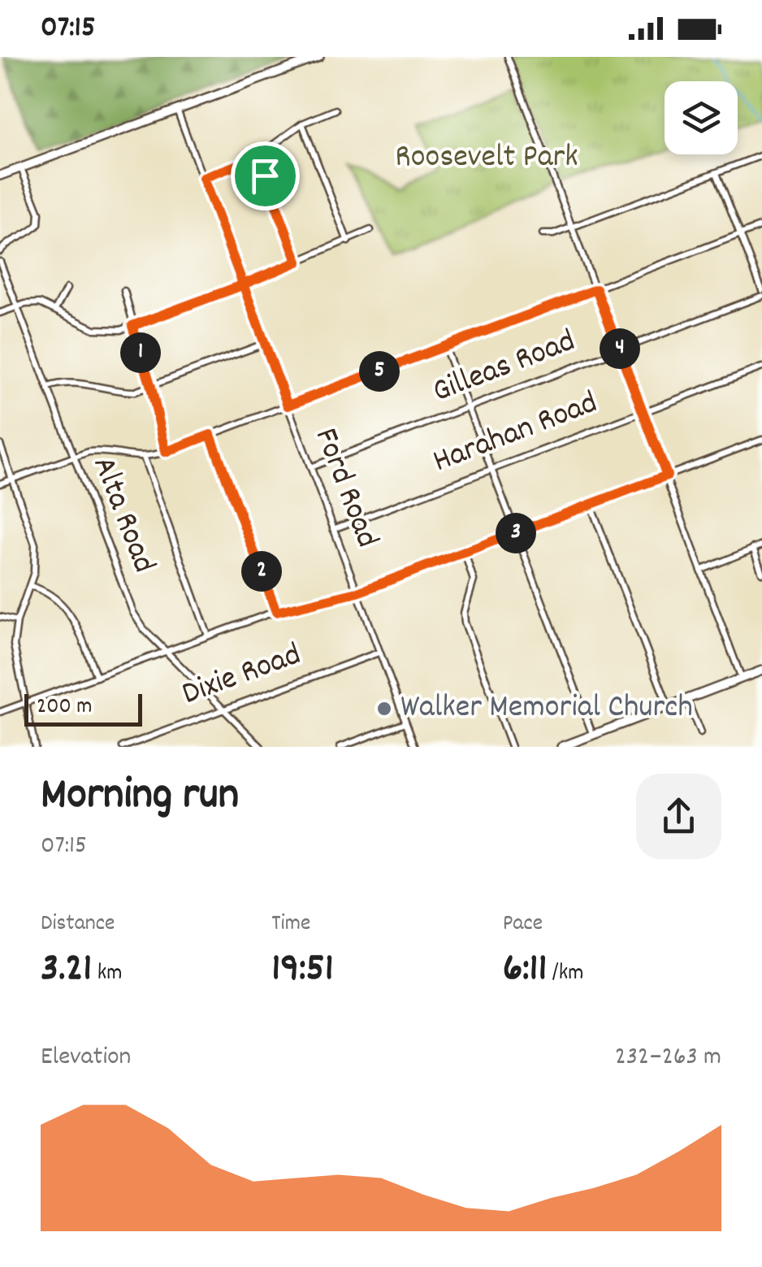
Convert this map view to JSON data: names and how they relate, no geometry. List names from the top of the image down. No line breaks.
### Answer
{"streets":{"street":["Gilleas Road","Harahan Road","Ford Road","Alta Road","Dixie Road"]},"crossings":[["Gilleas Road","Ford Road"],["Harahan Road","Ford Road"],["Ford Road","Dixie Road"],["Alta Road","Dixie Road"]],"parks":["Roosevelt Park"],"places":["Walker Memorial Church"],"scale_bar":"200 m","page":{"status":"07:15","pins":["4","1","5","3","2"],"scale":"200 m","heading":["Morning run","07:15"],"stats":[["Distance","3.21 km"],["Time","19:51"],["Pace","6:11 /km"]],"chart":["Elevation","232–263 m"]}}
